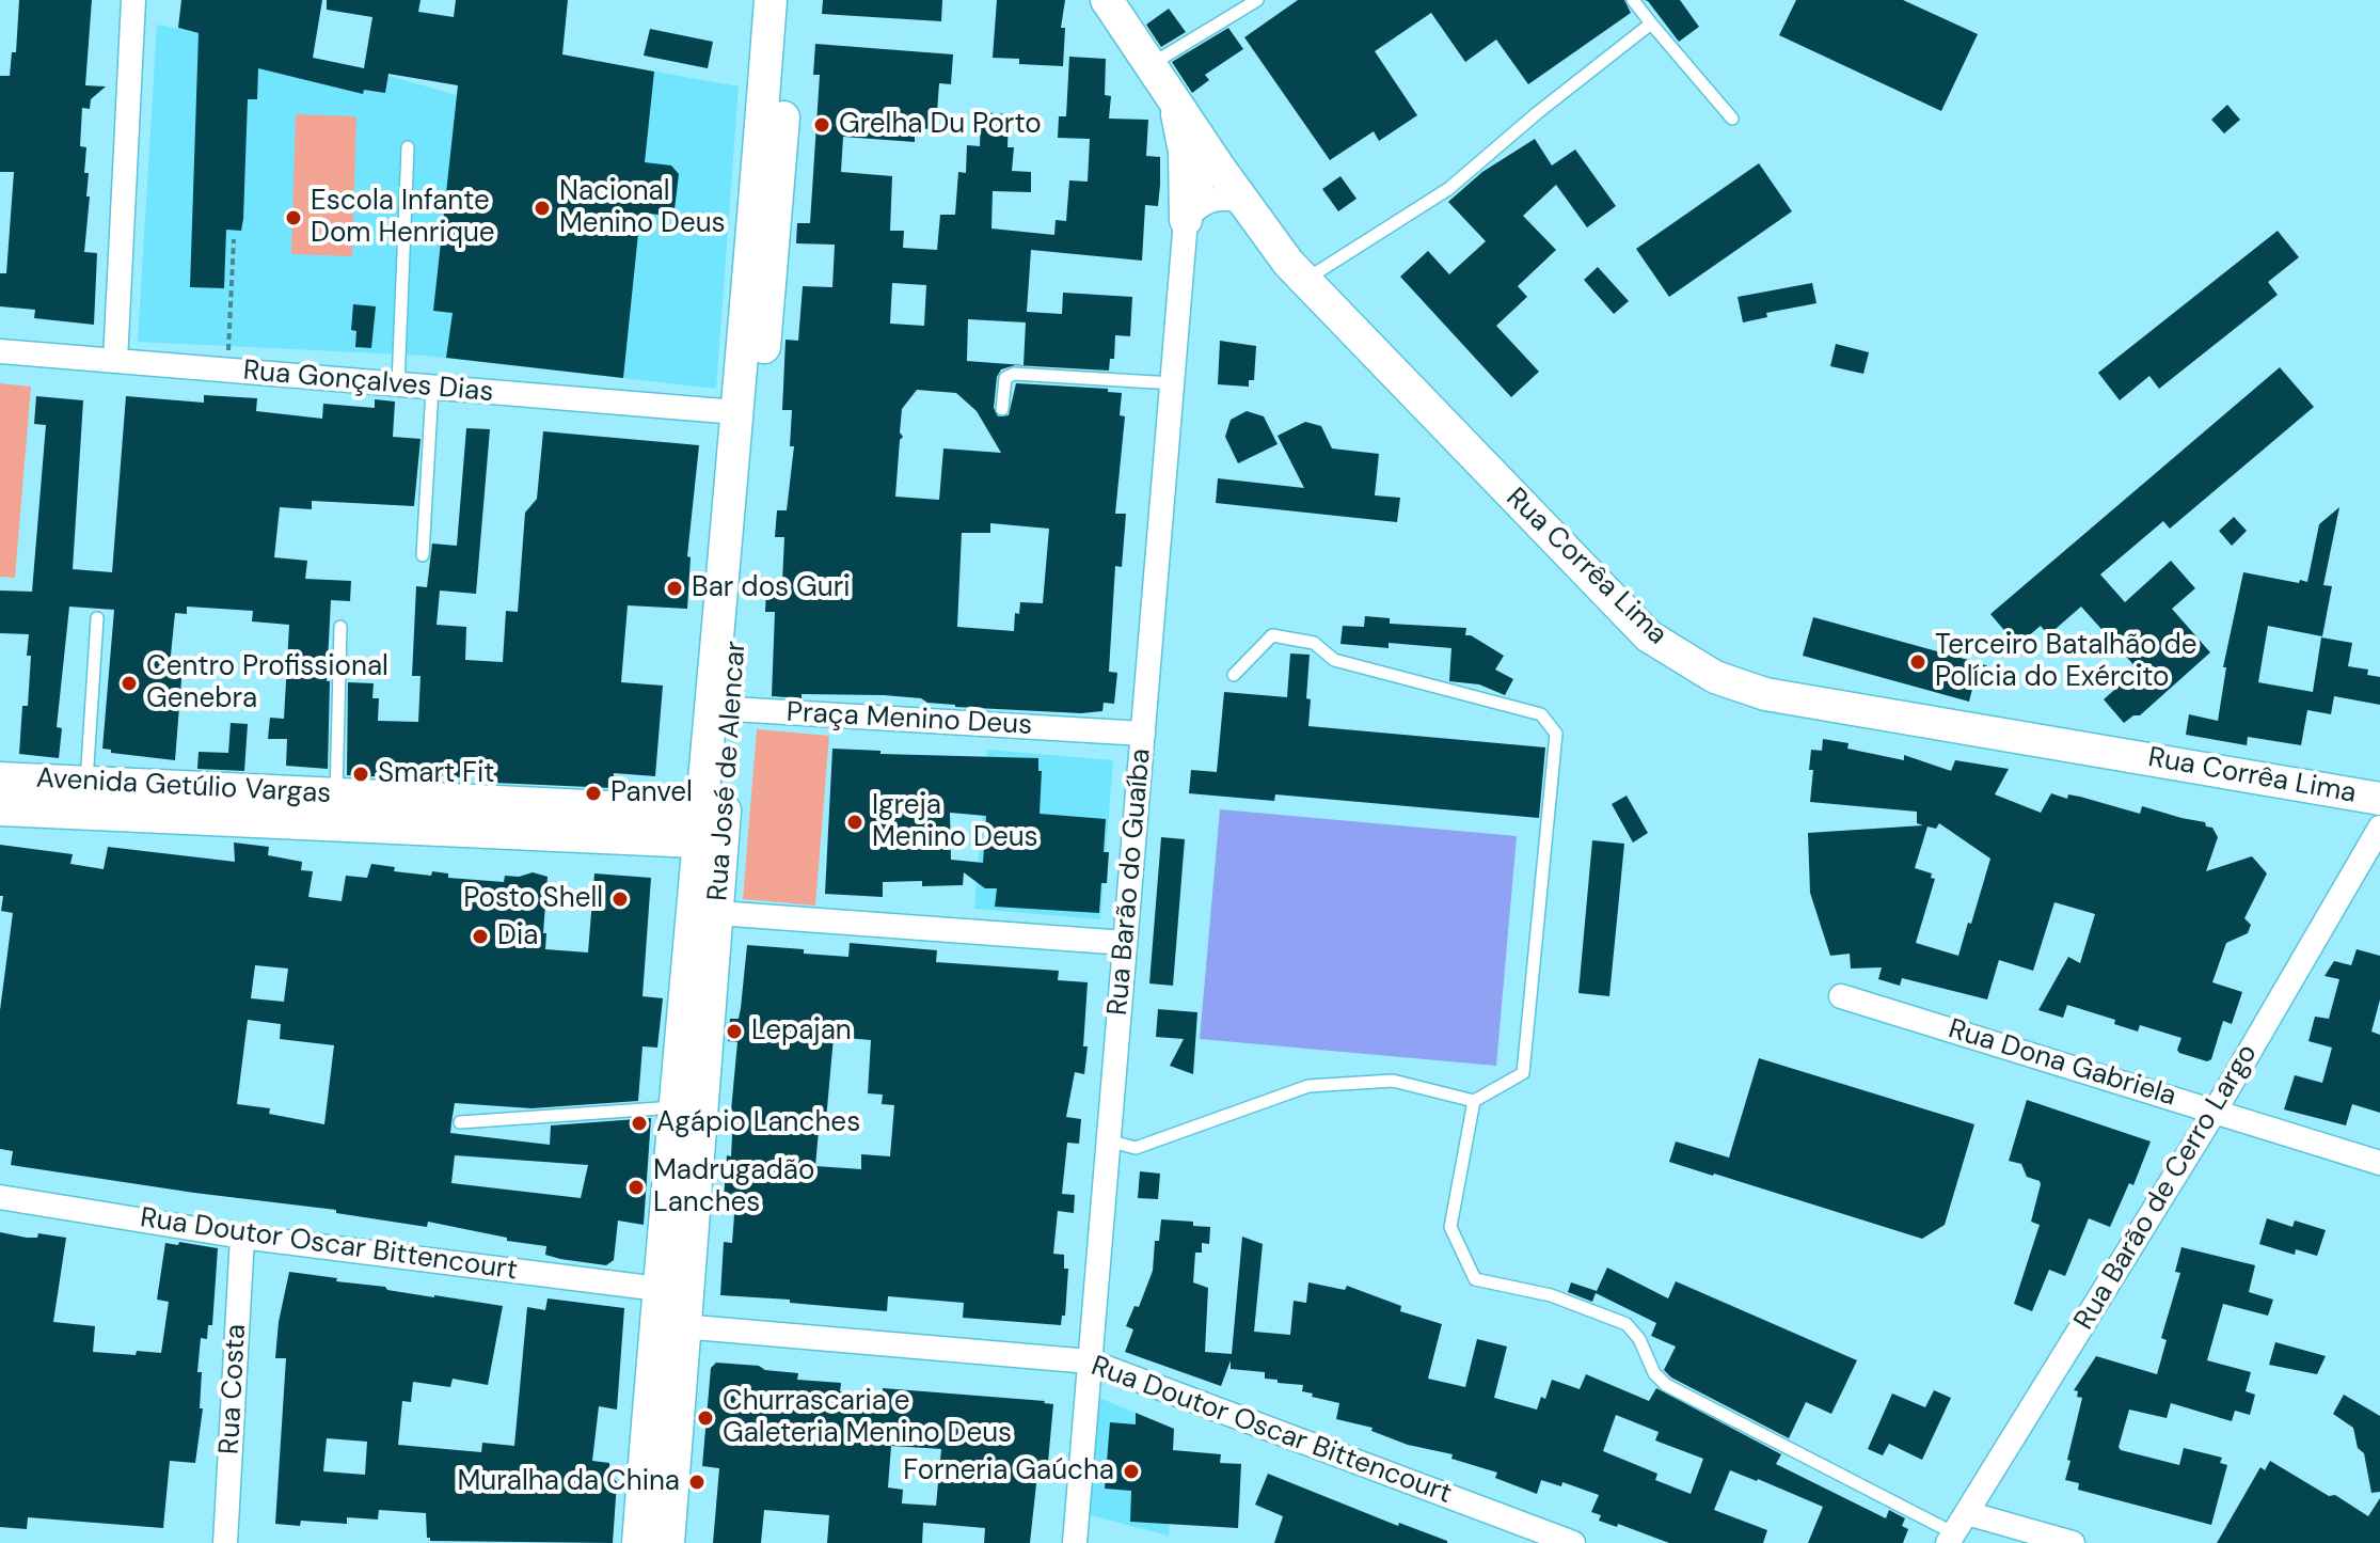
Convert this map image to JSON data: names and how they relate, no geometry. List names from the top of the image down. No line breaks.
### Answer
{"streets":{"main road":["Rua Corrêa Lima","Rua José de Alencar","Avenida Getúlio Vargas"],"street":["Rua Gonçalves Dias","Praça Menino Deus","Rua Barão do Guaíba","Rua Dona Gabriela","Rua Barão de Cerro Largo","Rua Doutor Oscar Bittencourt","Rua Costa"]},"crossings":[["Rua Gonçalves Dias","Rua José de Alencar"],["Rua Corrêa Lima","Rua Barão do Guaíba"],["Praça Menino Deus","Rua José de Alencar"],["Praça Menino Deus","Rua Barão do Guaíba"],["Rua José de Alencar","Avenida Getúlio Vargas"],["Rua José de Alencar","Rua Doutor Oscar Bittencourt"],["Rua Barão do Guaíba","Rua Doutor Oscar Bittencourt"],["Rua Dona Gabriela","Rua Barão de Cerro Largo"],["Rua Doutor Oscar Bittencourt","Rua Costa"]],"places":["Grelha Du Porto","Nacional Menino Deus","Escola Infante Dom Henrique","Bar dos Guri","Terceiro Batalhão de Polícia do Exército","Centro Profissional Genebra","Smart Fit","Panvel","Igreja Menino Deus","Posto Shell","Dia","Lepajan","Agápio Lanches","Madrugadão Lanches","Churrascaria e Galeteria Menino Deus","Forneria Gaúcha","Muralha da China"]}
